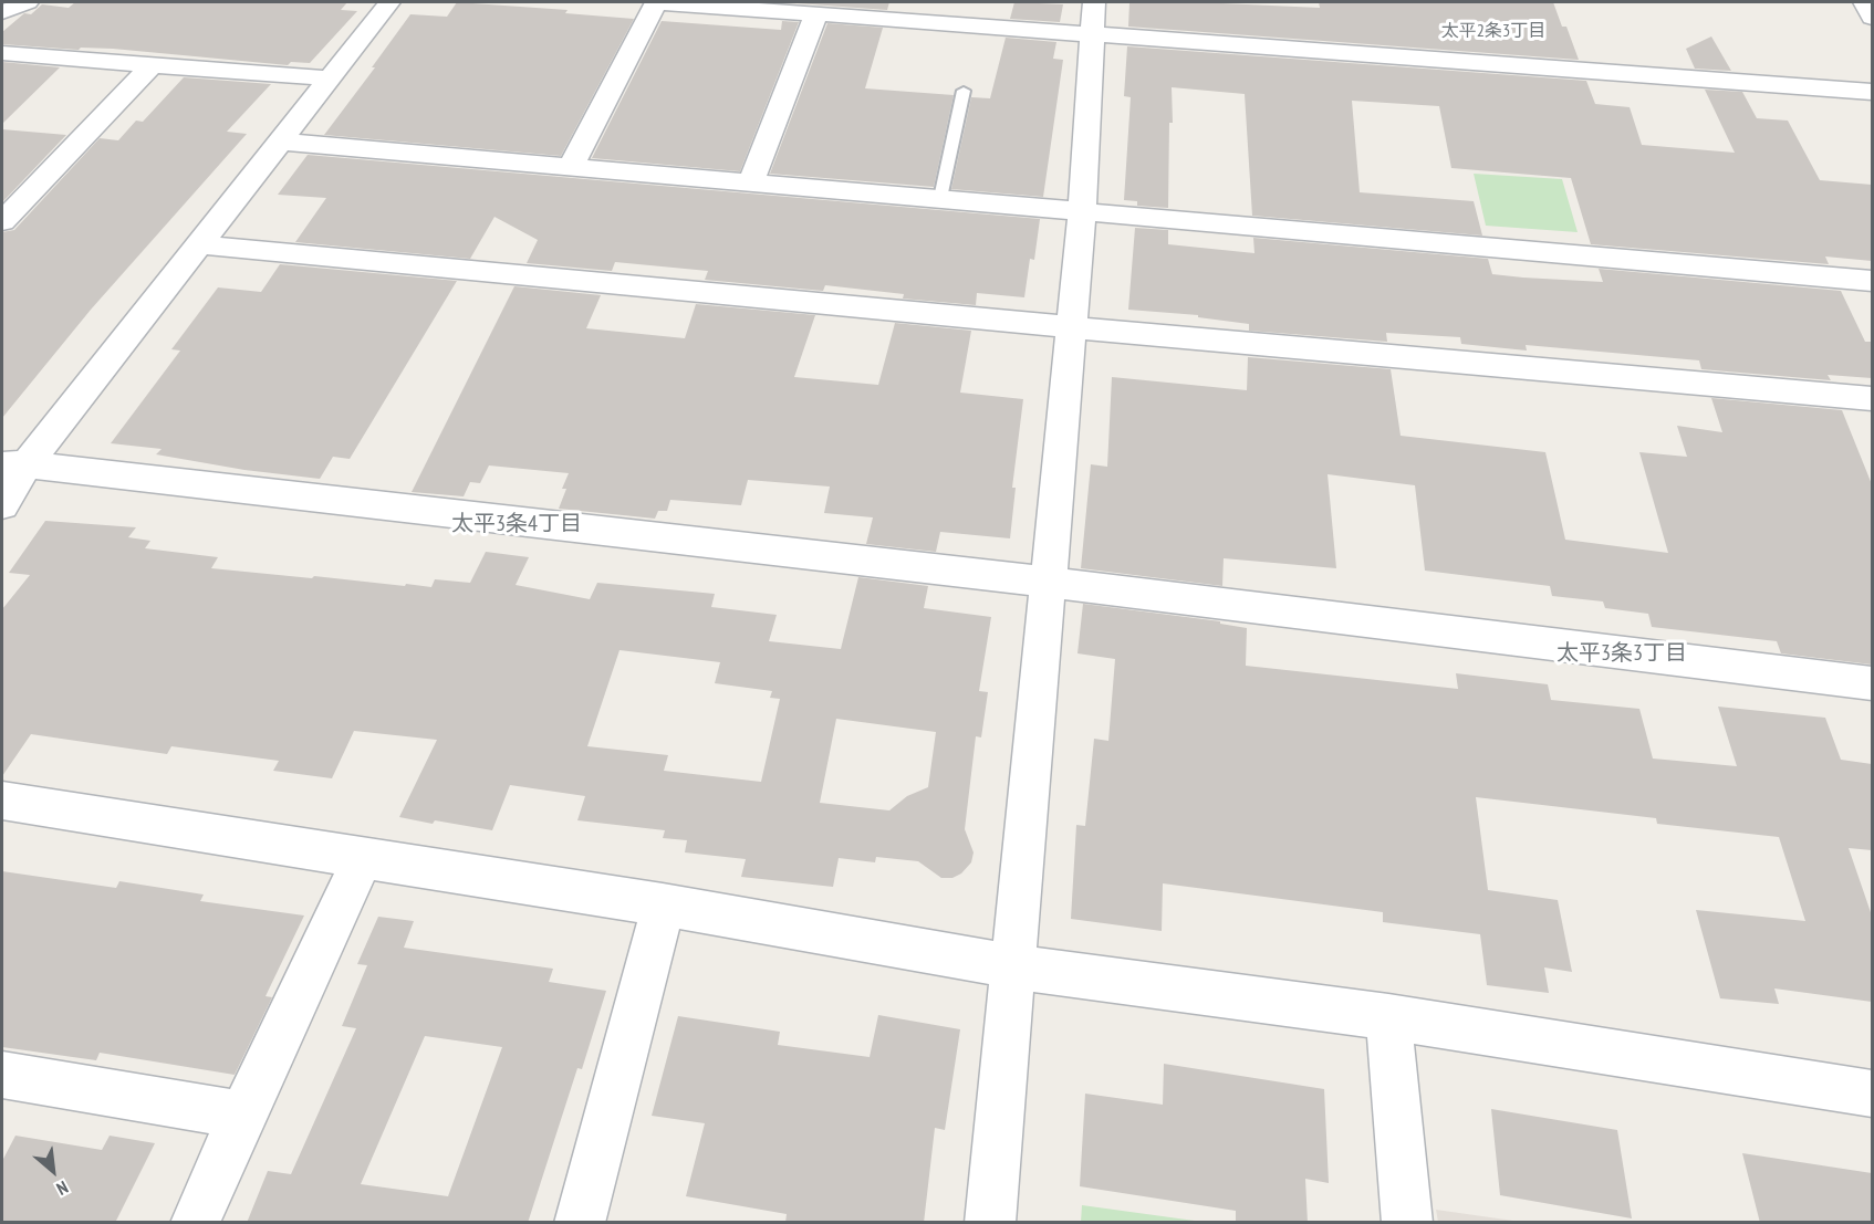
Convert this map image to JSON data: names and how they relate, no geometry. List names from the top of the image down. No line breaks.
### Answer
{"districts":["太平2条3丁目","太平3条4丁目","太平3条3丁目"],"north":"bottom right"}
